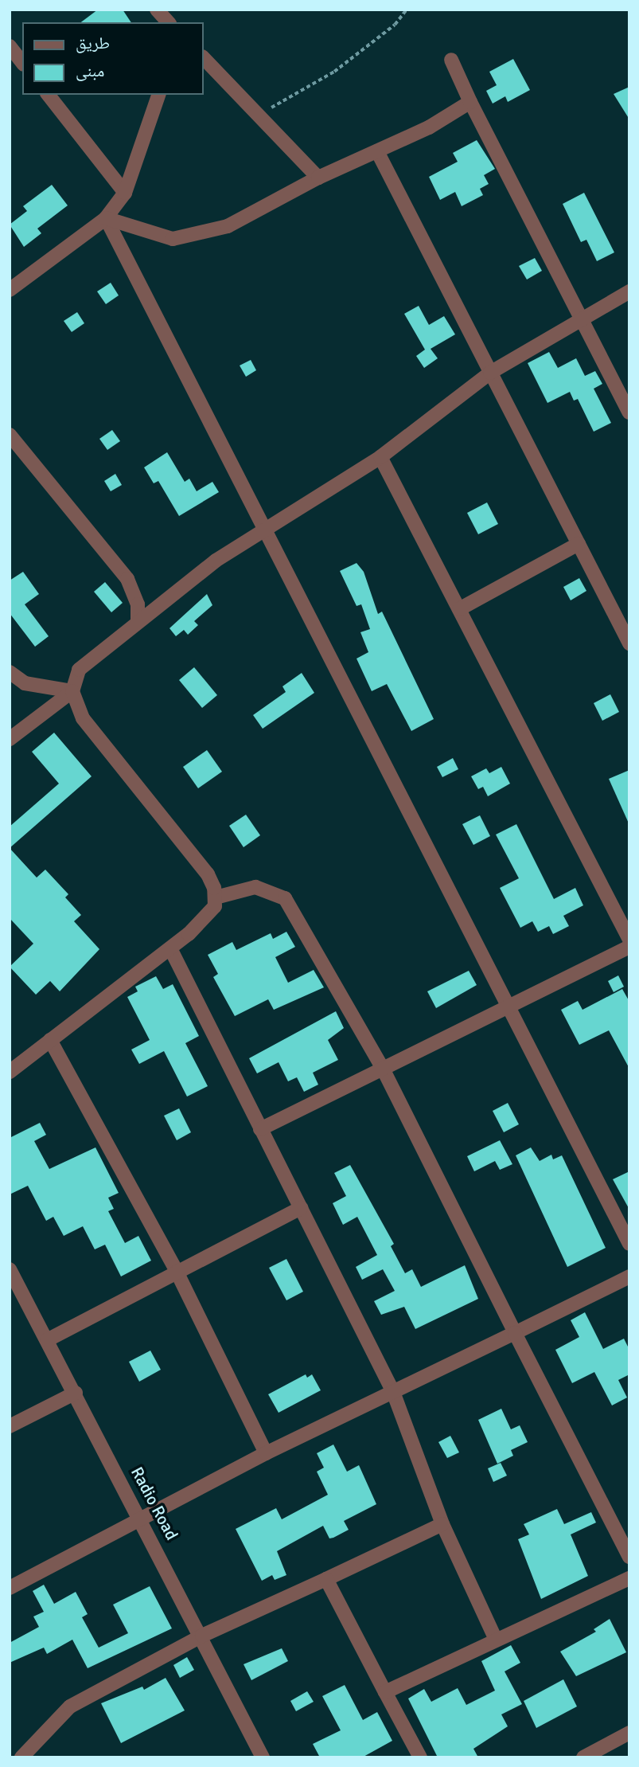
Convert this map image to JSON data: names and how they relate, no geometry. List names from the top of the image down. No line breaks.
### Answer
{"streets":{"street":["Radio Road"]},"legend":["طريق","مبنى"]}
